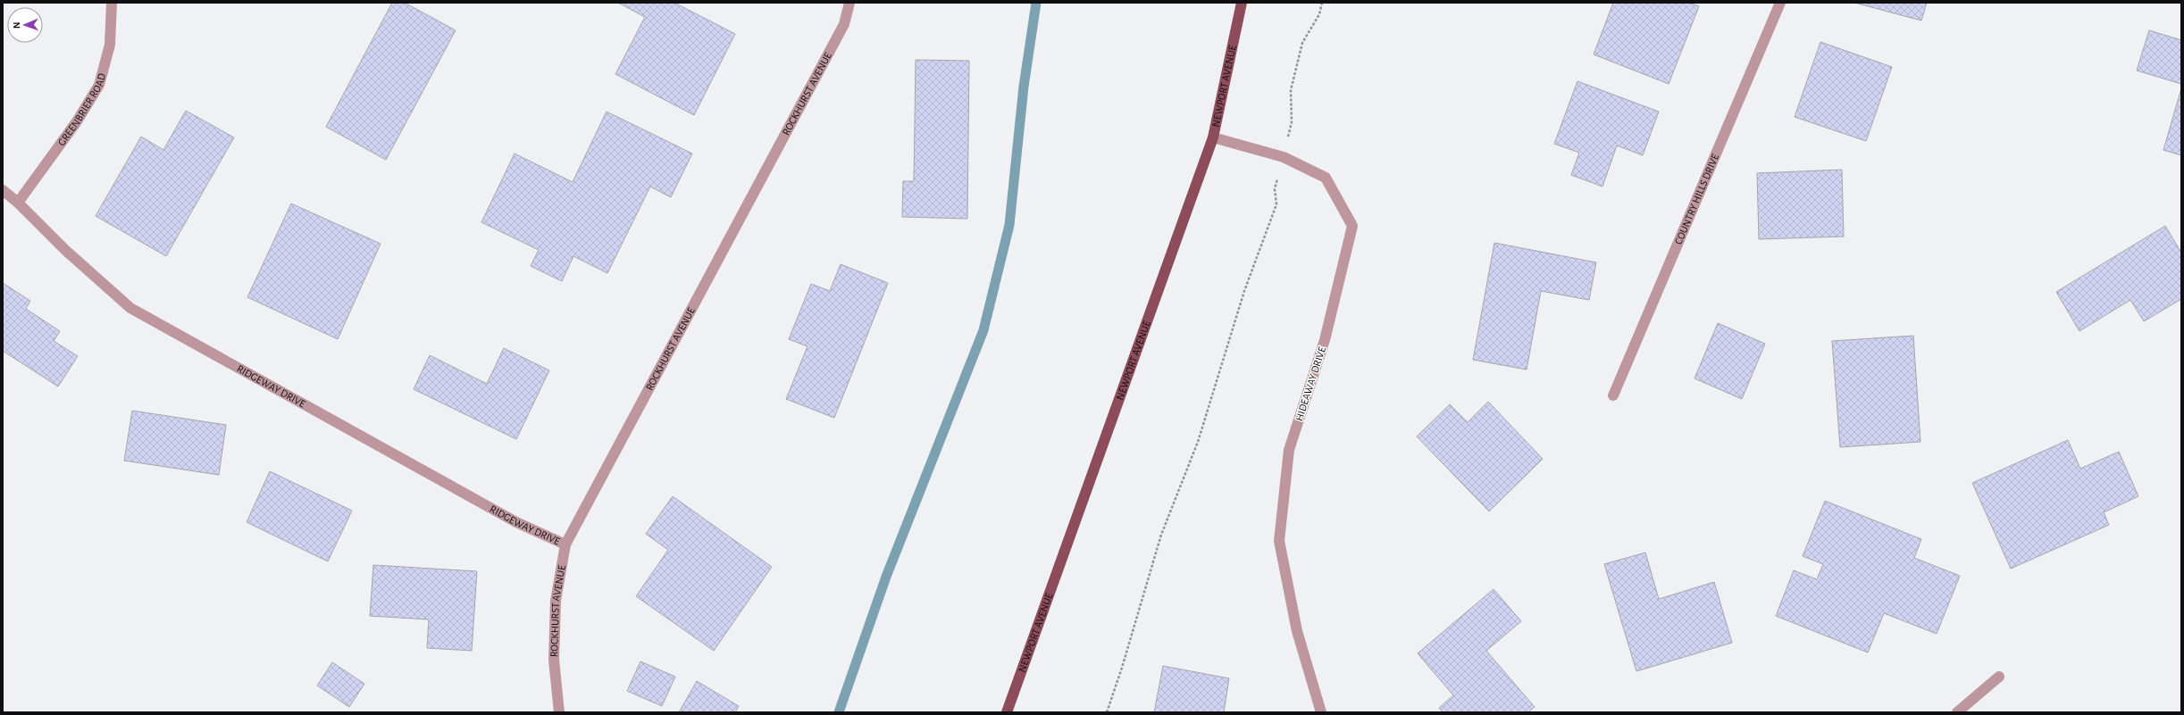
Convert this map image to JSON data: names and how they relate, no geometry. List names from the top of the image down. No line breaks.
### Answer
{"streets":{"main road":["NEWPORT AVENUE"],"street":["ROCKHURST AVENUE","GREENBRIER ROAD","COUNTRY HILLS DRIVE","HIDEAWAY DRIVE","RIDGEWAY DRIVE"]},"crossings":[["NEWPORT AVENUE","HIDEAWAY DRIVE"],["ROCKHURST AVENUE","RIDGEWAY DRIVE"],["GREENBRIER ROAD","RIDGEWAY DRIVE"]],"north":"left"}
